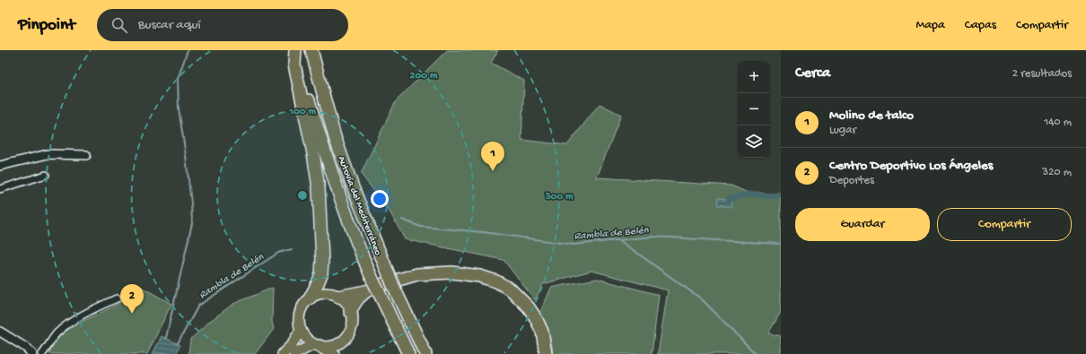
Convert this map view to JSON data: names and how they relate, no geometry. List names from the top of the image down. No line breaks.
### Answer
{"streets":{"highway":["Autovía del Mediterráneo"]},"water":["Rambla de Belén"],"page":{"header":"Pinpoint","search":"Buscar aquí","nav":["Mapa","Capas","Compartir"],"heading":["Cerca","2 resultados"],"map_buttons":["+","−"],"list":[{"mark":"1","name":"Molino de talco","note":"Lugar","value":"140 m"},{"mark":"2","name":"Centro Deportivo Los Ángeles","note":"Deportes","value":"320 m"}],"pins":["1","2"],"buttons":["Guardar","Compartir"]},"rings":["200 m","100 m","300 m"]}
